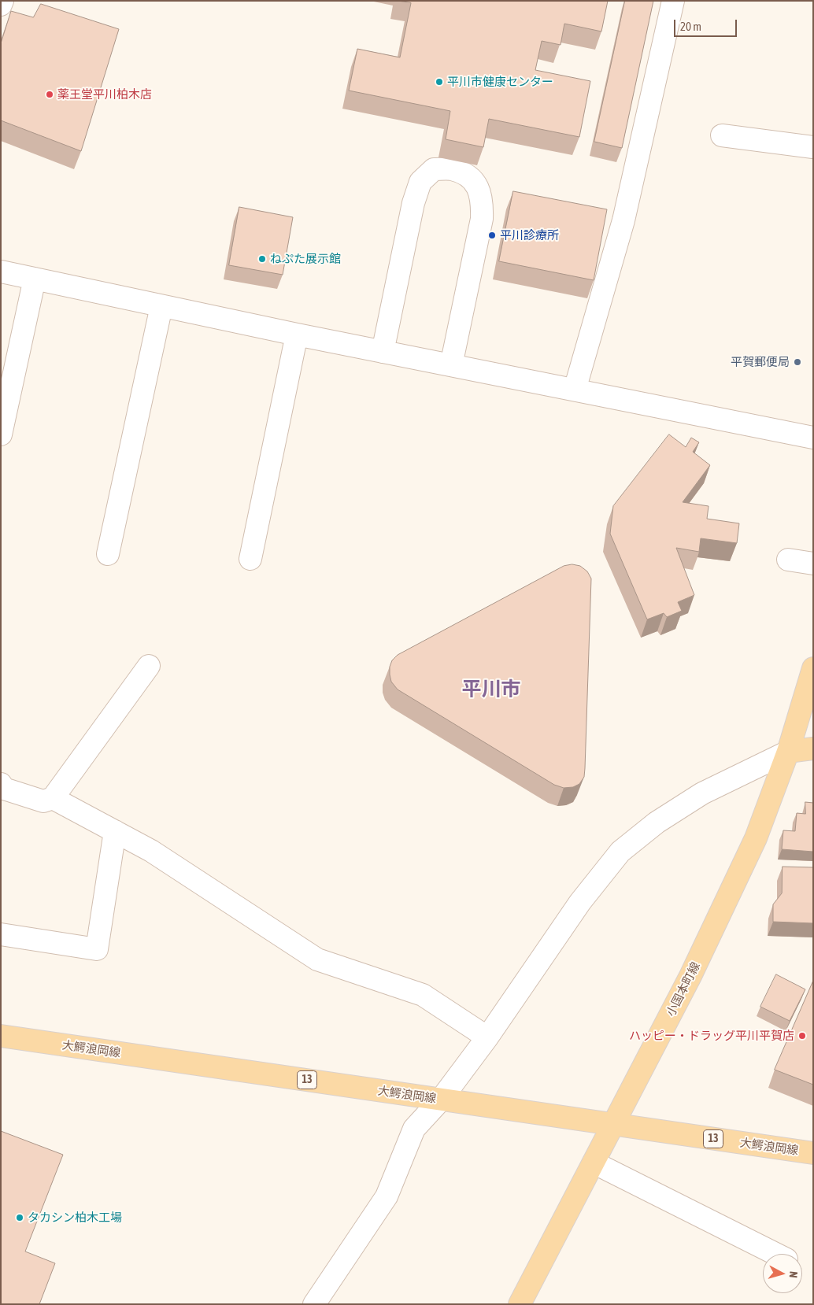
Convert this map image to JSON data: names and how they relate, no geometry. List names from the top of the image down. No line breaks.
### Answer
{"streets":{"main road":["小国本町線","大鰐浪岡線","13"]},"crossings":[["小国本町線","大鰐浪岡線"]],"districts":["平川市"],"places":["平川市健康センター","薬王堂平川柏木店","平川診療所","ねぷた展示館","平賀郵便局","ハッピー・ドラッグ平川平賀店","タカシン柏木工場"],"scale_bar":"20 m","north":"right"}
